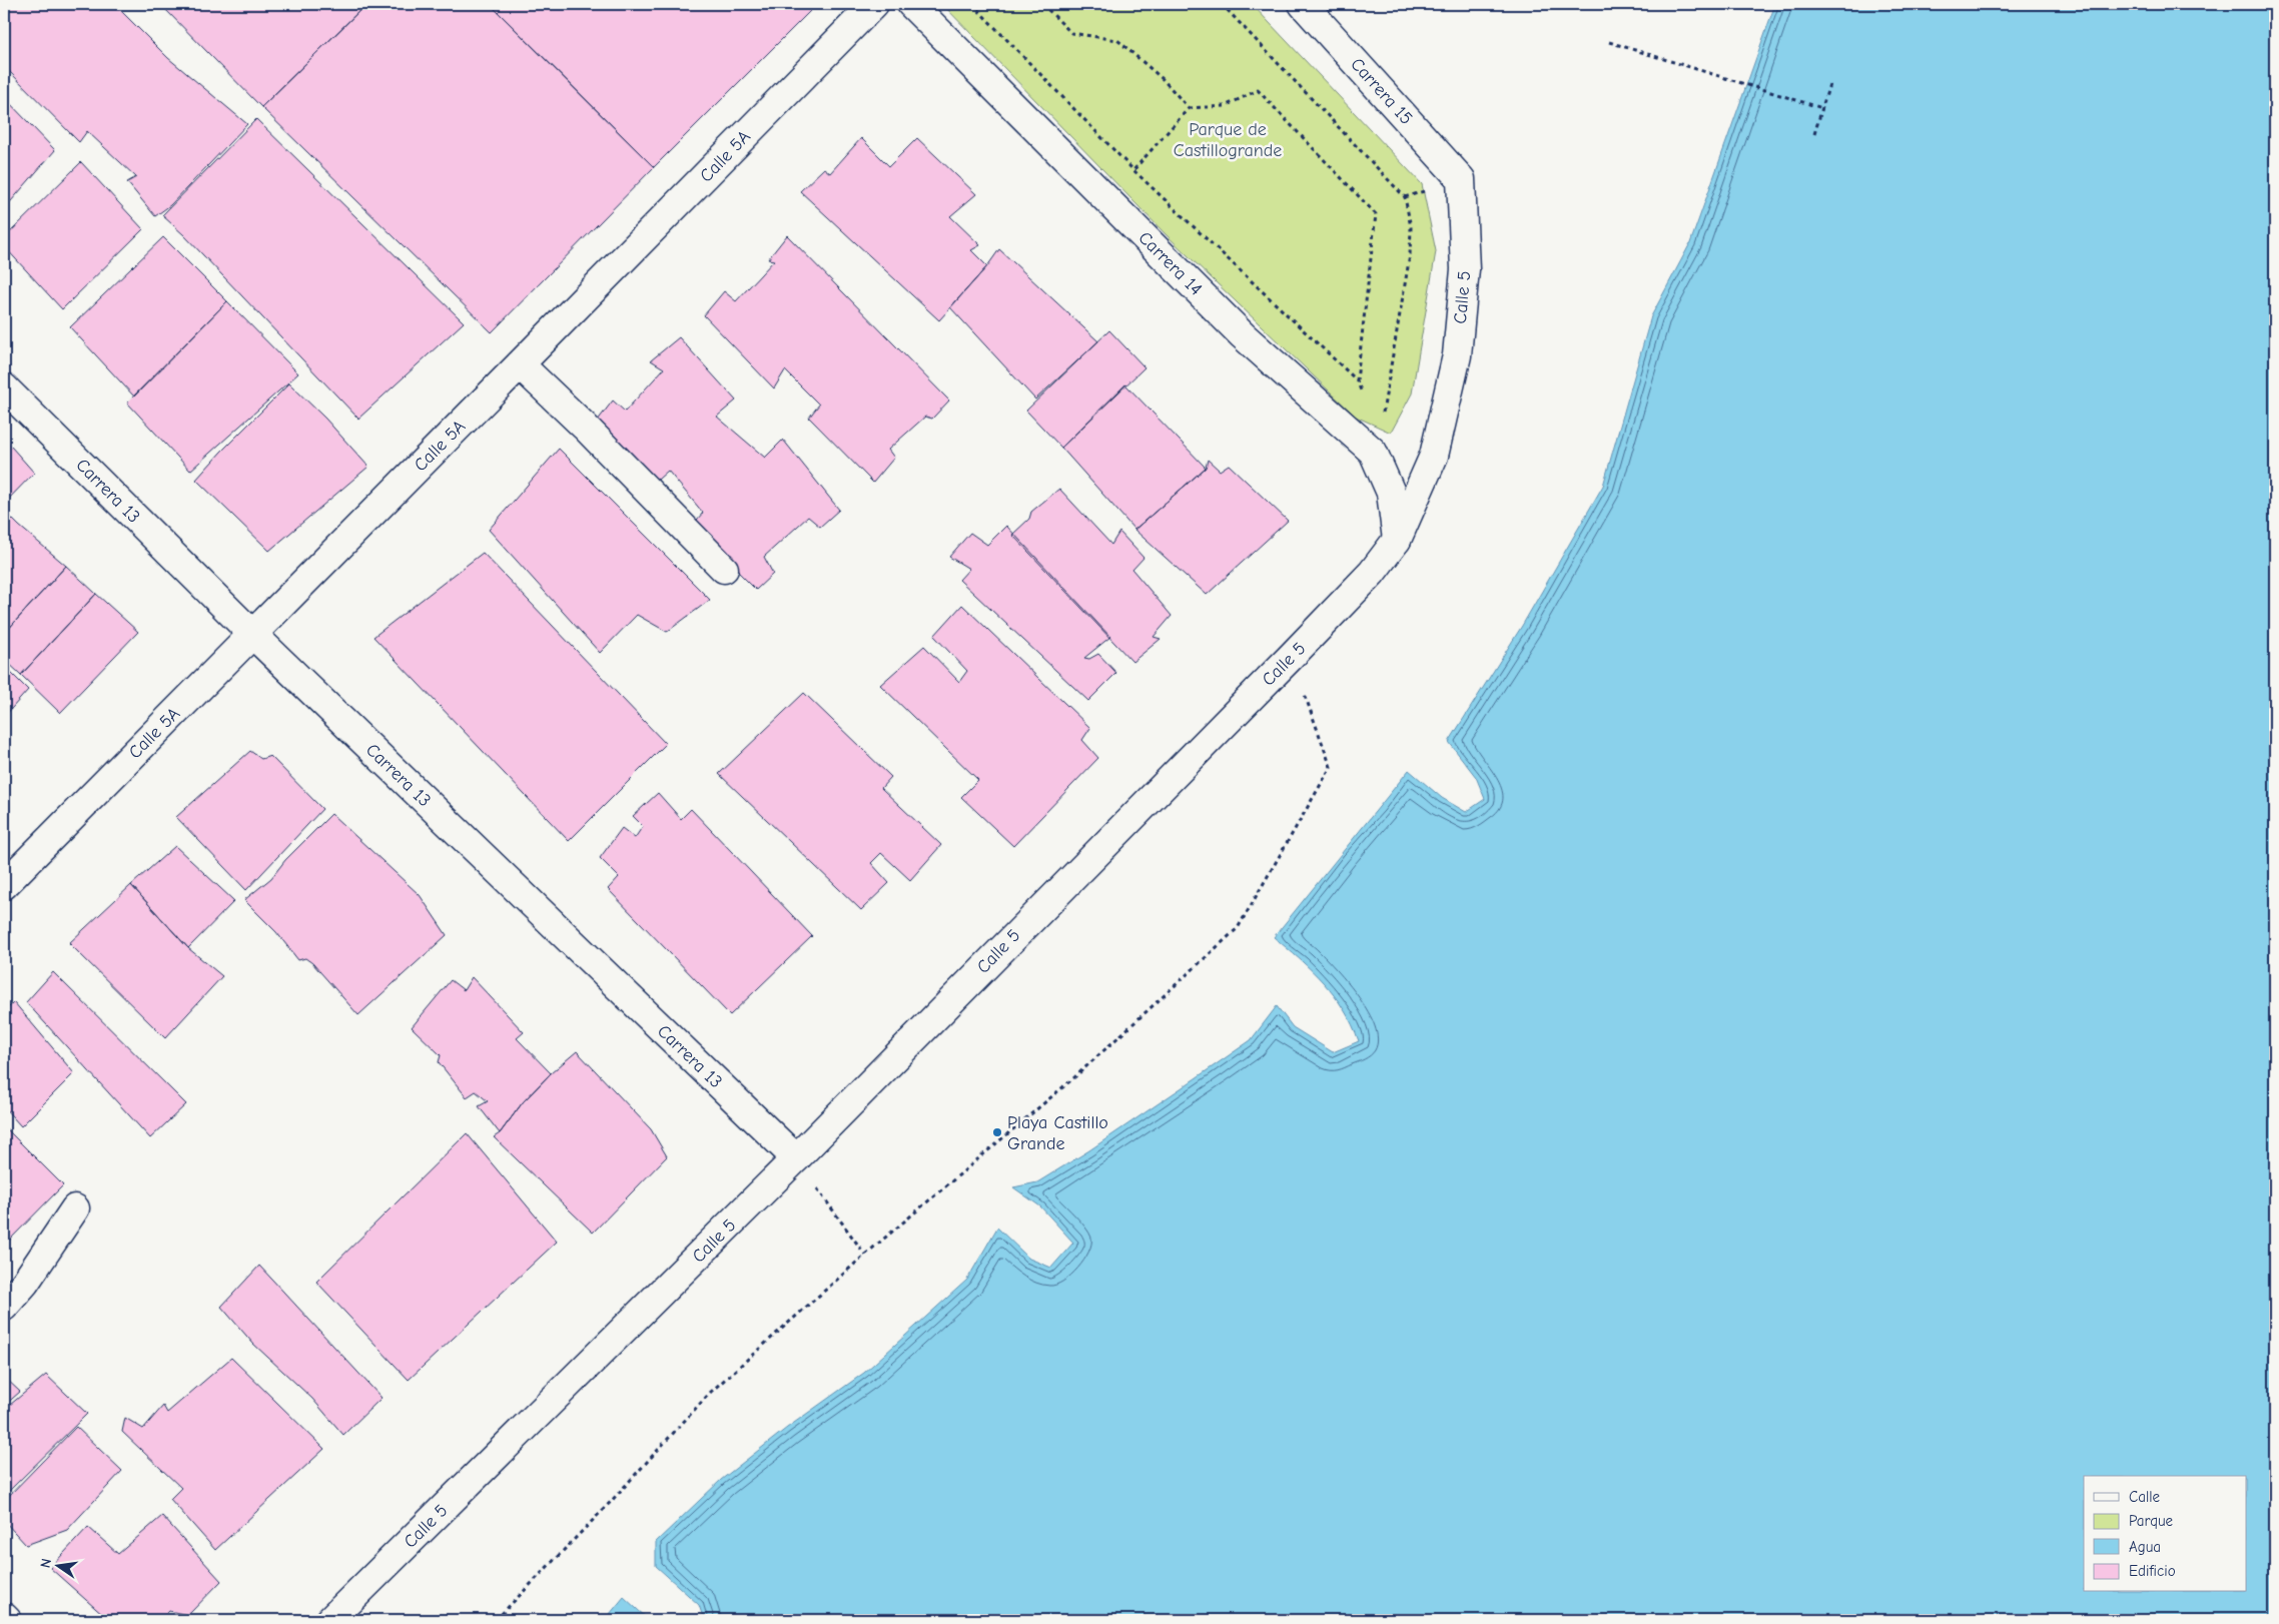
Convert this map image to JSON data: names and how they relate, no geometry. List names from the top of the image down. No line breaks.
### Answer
{"streets":{"street":["Carrera 15","Calle 5A","Carrera 14","Calle 5","Carrera 13"]},"crossings":[["Carrera 15","Calle 5"],["Calle 5A","Carrera 13"],["Carrera 14","Calle 5"],["Calle 5","Carrera 13"]],"parks":["Parque de Castillogrande"],"places":["Playa Castillo Grande"],"legend":["Calle","Parque","Agua","Edificio"],"north":"left"}
